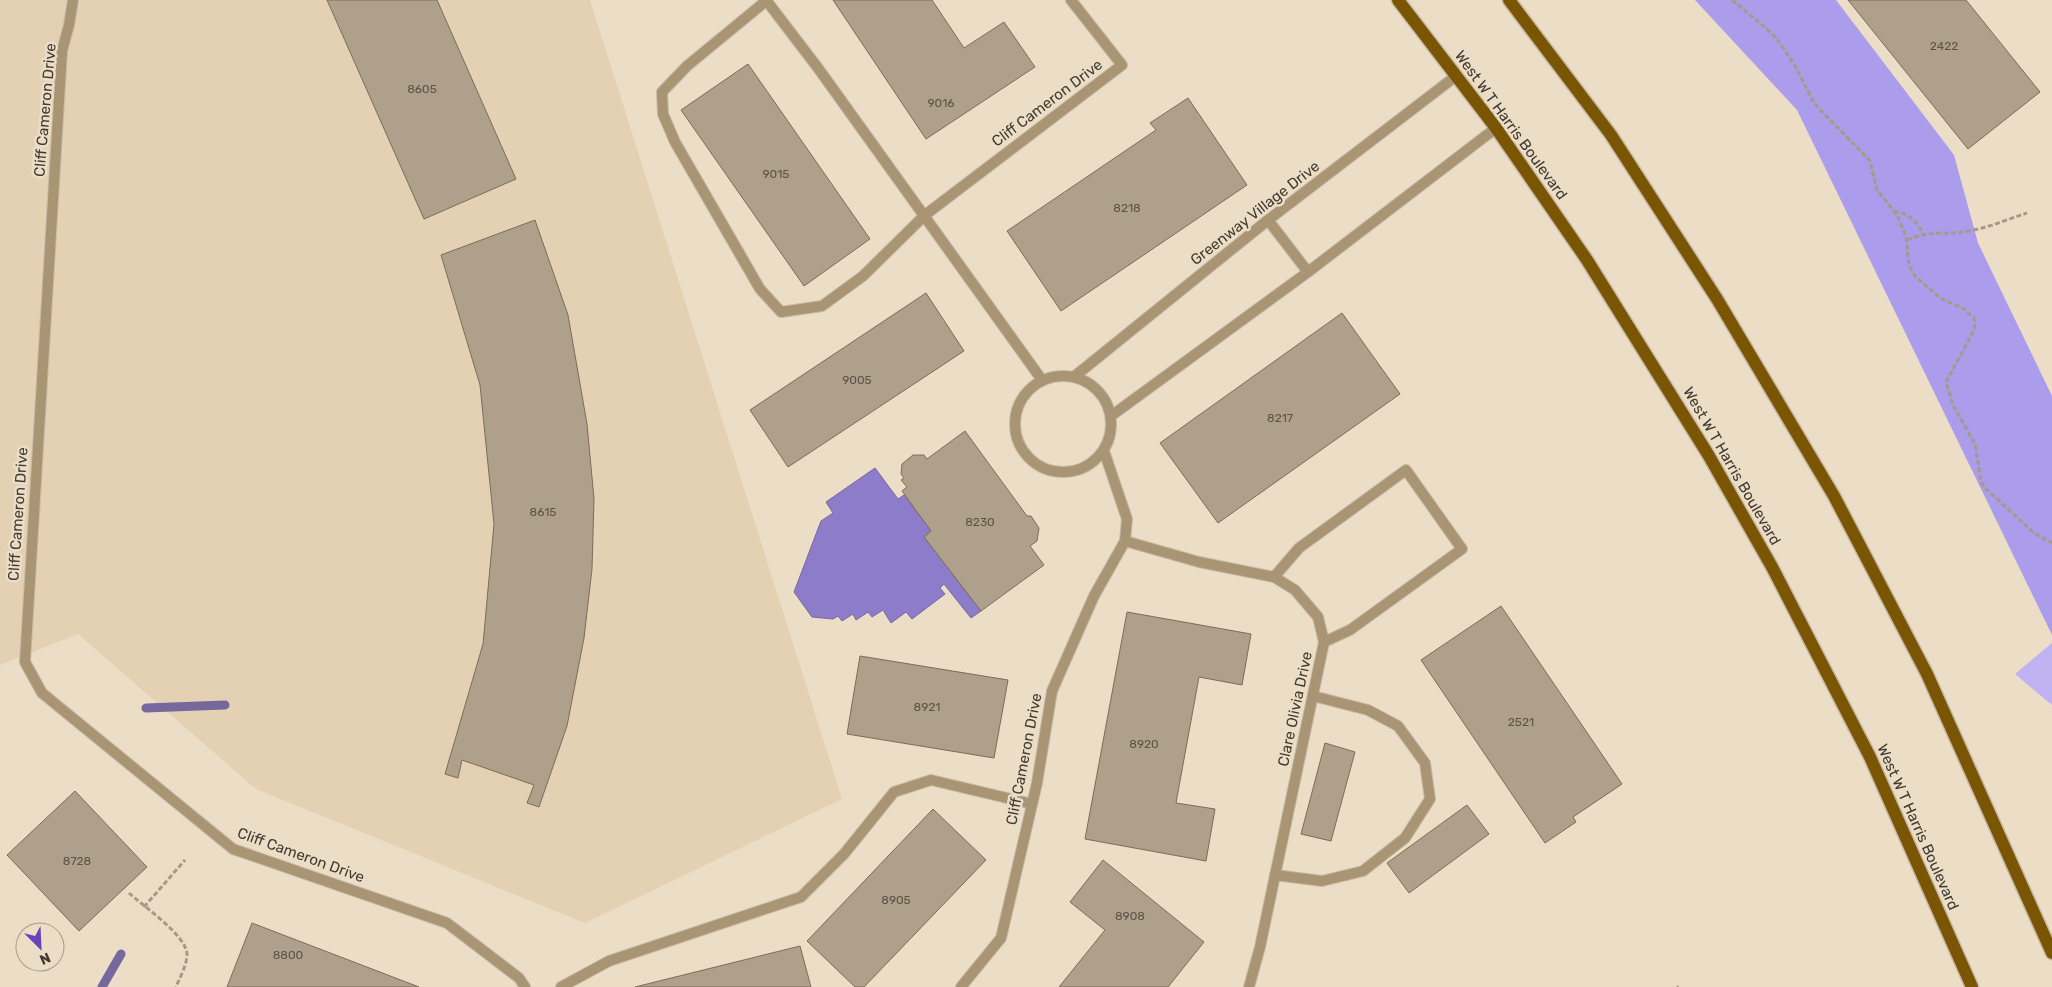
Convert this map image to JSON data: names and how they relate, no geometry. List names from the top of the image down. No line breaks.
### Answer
{"streets":{"main road":["West W T Harris Boulevard"],"street":["Cliff Cameron Drive","Greenway Village Drive","Clare Olivia Drive"]},"crossings":[["Cliff Cameron Drive","Greenway Village Drive"],["Cliff Cameron Drive","Clare Olivia Drive"],["West W T Harris Boulevard","Greenway Village Drive"]],"house_numbers":["2422","8605","9016","9015","8218","9005","8217","8615","8230","8921","2521","8920","8728","8905","8908","8800"],"north":"bottom right"}
